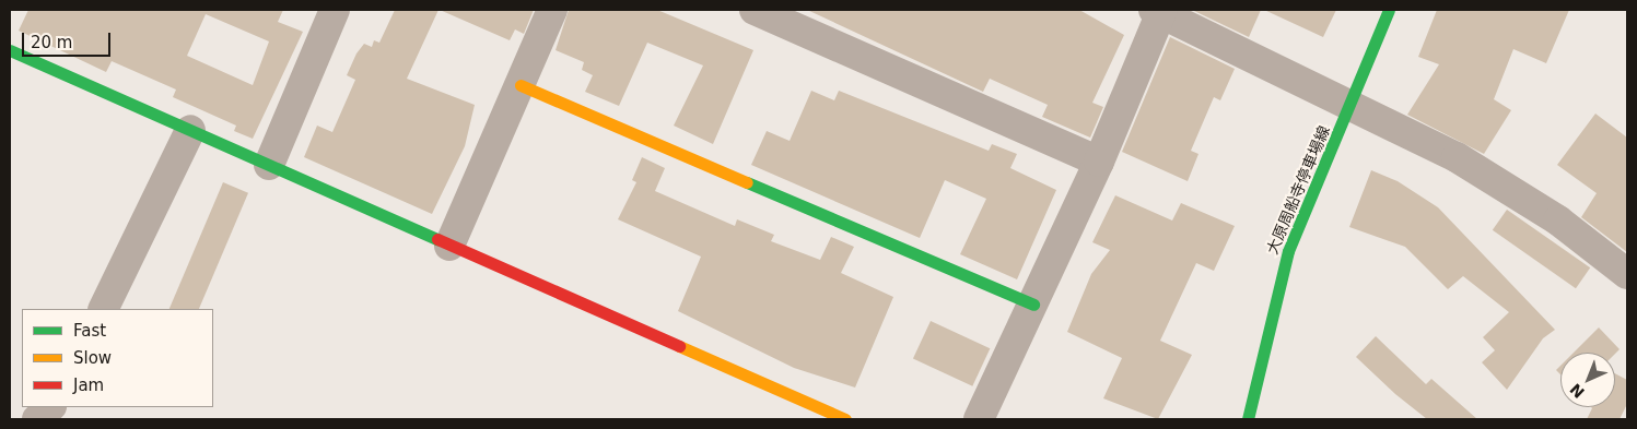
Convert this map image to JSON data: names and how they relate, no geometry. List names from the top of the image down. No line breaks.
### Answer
{"streets":{"street":["大原周船寺停車場線"]},"legend":["Fast","Slow","Jam"],"scale_bar":"20 m","north":"bottom left"}
